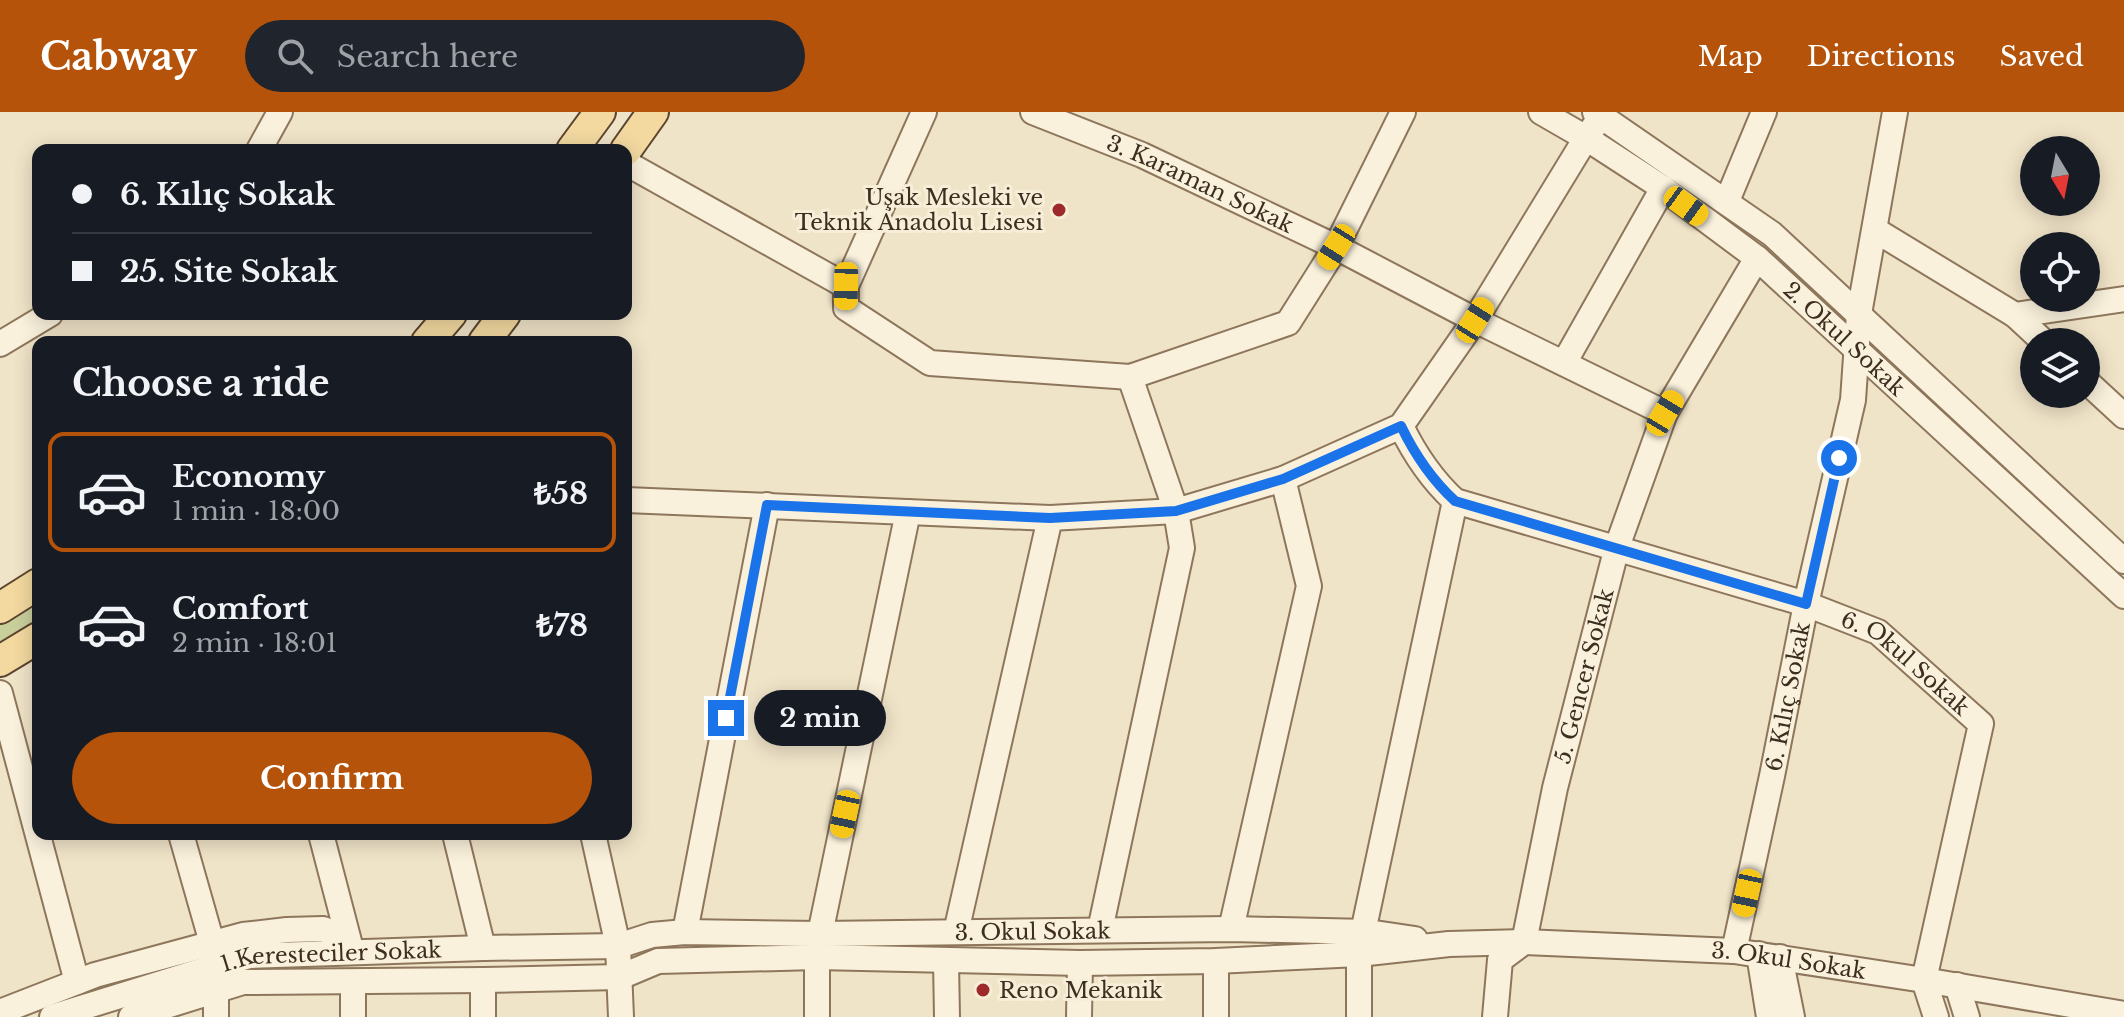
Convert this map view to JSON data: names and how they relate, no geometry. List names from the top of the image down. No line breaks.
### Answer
{"streets":{"street":["3. Karaman Sokak","2. Okul Sokak","6. Okul Sokak","5. Gencer Sokak","6. Kılıç Sokak","3. Okul Sokak","1.Keresteciler Sokak"]},"crossings":[["3. Karaman Sokak","5. Gencer Sokak"],["2. Okul Sokak","5. Gencer Sokak"],["2. Okul Sokak","6. Kılıç Sokak"],["6. Okul Sokak","5. Gencer Sokak"],["6. Okul Sokak","6. Kılıç Sokak"],["6. Okul Sokak","3. Okul Sokak"],["5. Gencer Sokak","3. Okul Sokak"],["6. Kılıç Sokak","3. Okul Sokak"],["3. Okul Sokak","1.Keresteciler Sokak"]],"places":["Uşak Mesleki ve Teknik Anadolu Lisesi","Reno Mekanik"],"north":"bottom","page":{"header":"Cabway","search":"Search here","nav":["Map","Directions","Saved"],"banner":["6. Kılıç Sokak","25. Site Sokak"],"heading":"Choose a ride","list":[{"name":"Economy","note":"1 min · 18:00","value":"₺58"},{"name":"Comfort","note":"2 min · 18:01","value":"₺78"}],"bubble":"2 min","buttons":"Confirm"}}
